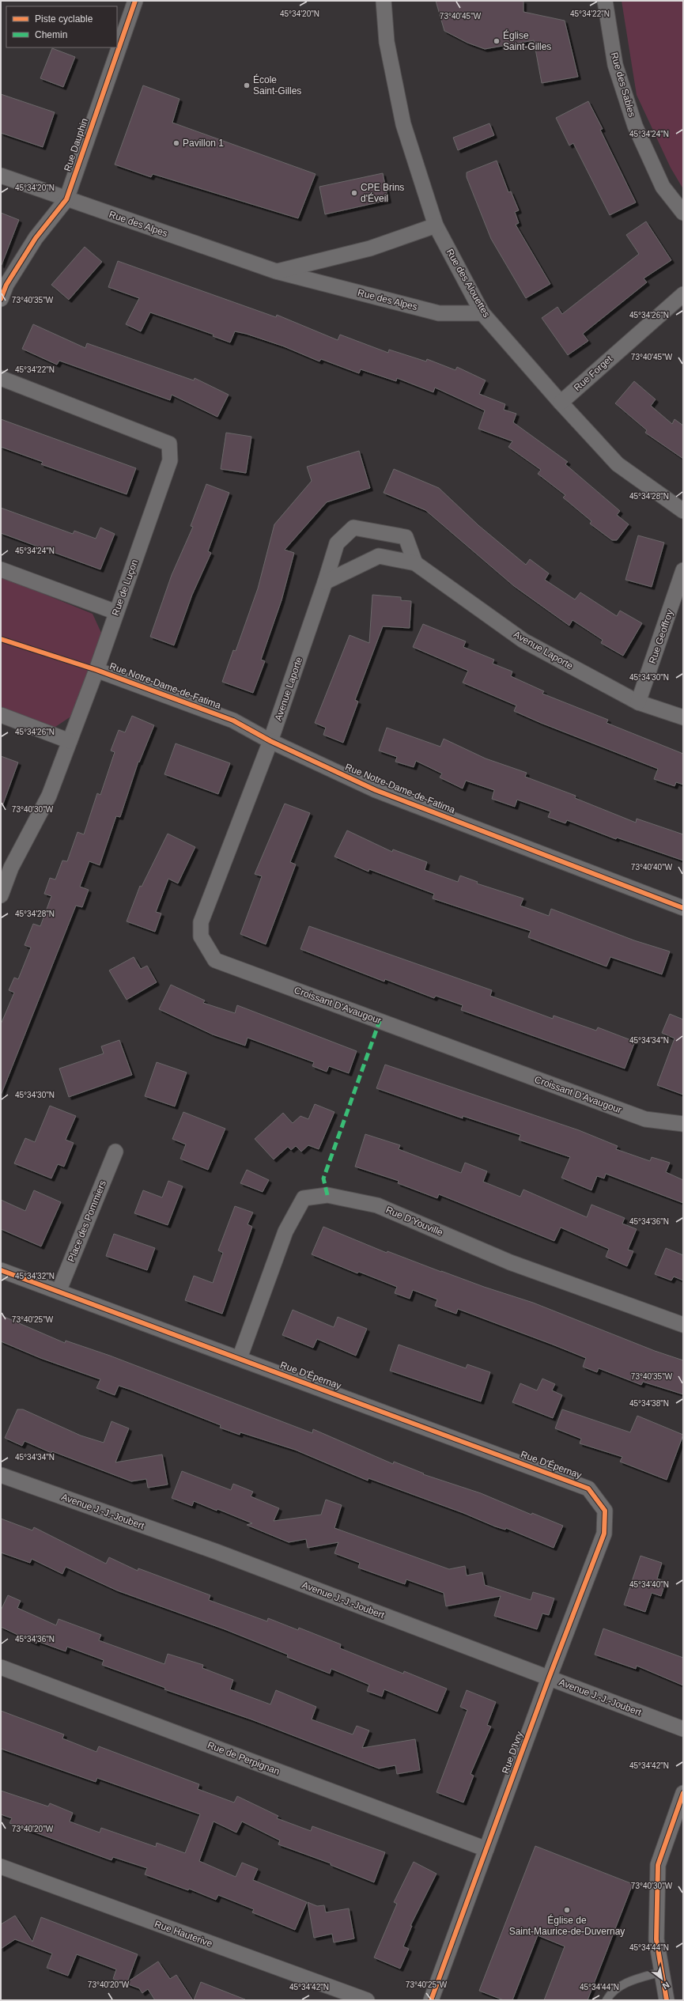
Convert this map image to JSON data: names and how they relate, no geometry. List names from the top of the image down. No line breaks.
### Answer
{"streets":{"street":["Rue des Sables","Rue Dauphin","Rue des Alpes","Rue des Alouettes","Rue Forget","Rue de Luçon","Rue Geoffroy","Avenue Laporte","Rue Notre-Dame-de-Fatima","Croissant D'Avaugour","Place des Pommiers","Rue D'Youville","Rue D'Épernay","Avenue J.-J.-Joubert","Rue D'Ivry","Rue de Perpignan","Rue Hauterive"]},"crossings":[["Rue Dauphin","Rue des Alpes"],["Rue des Alpes","Rue des Alouettes"],["Rue des Alouettes","Rue Forget"],["Rue de Luçon","Rue Notre-Dame-de-Fatima"],["Rue Geoffroy","Avenue Laporte"],["Avenue Laporte","Rue Notre-Dame-de-Fatima"],["Avenue Laporte","Croissant D'Avaugour"],["Rue Notre-Dame-de-Fatima","Croissant D'Avaugour"],["Place des Pommiers","Rue D'Épernay"],["Rue D'Youville","Rue D'Épernay"],["Rue D'Épernay","Rue D'Ivry"],["Avenue J.-J.-Joubert","Rue D'Ivry"],["Rue D'Ivry","Rue de Perpignan"]],"places":["Église Saint-Gilles","École Saint-Gilles","Pavillon 1","CPE Brins d'Éveil","Église de Saint-Maurice-de-Duvernay"],"legend":["Piste cyclable","Chemin"],"north":"bottom right","coordinates":["45°34'20\"N","45°34'22\"N","73°40'45\"W","45°34'24\"N","73°40'35\"W","45°34'26\"N","45°34'28\"N","45°34'30\"N","73°40'30\"W","73°40'40\"W","45°34'34\"N","45°34'36\"N","45°34'32\"N","73°40'25\"W","45°34'38\"N","45°34'40\"N","45°34'42\"N","73°40'20\"W","45°34'44\"N"]}
